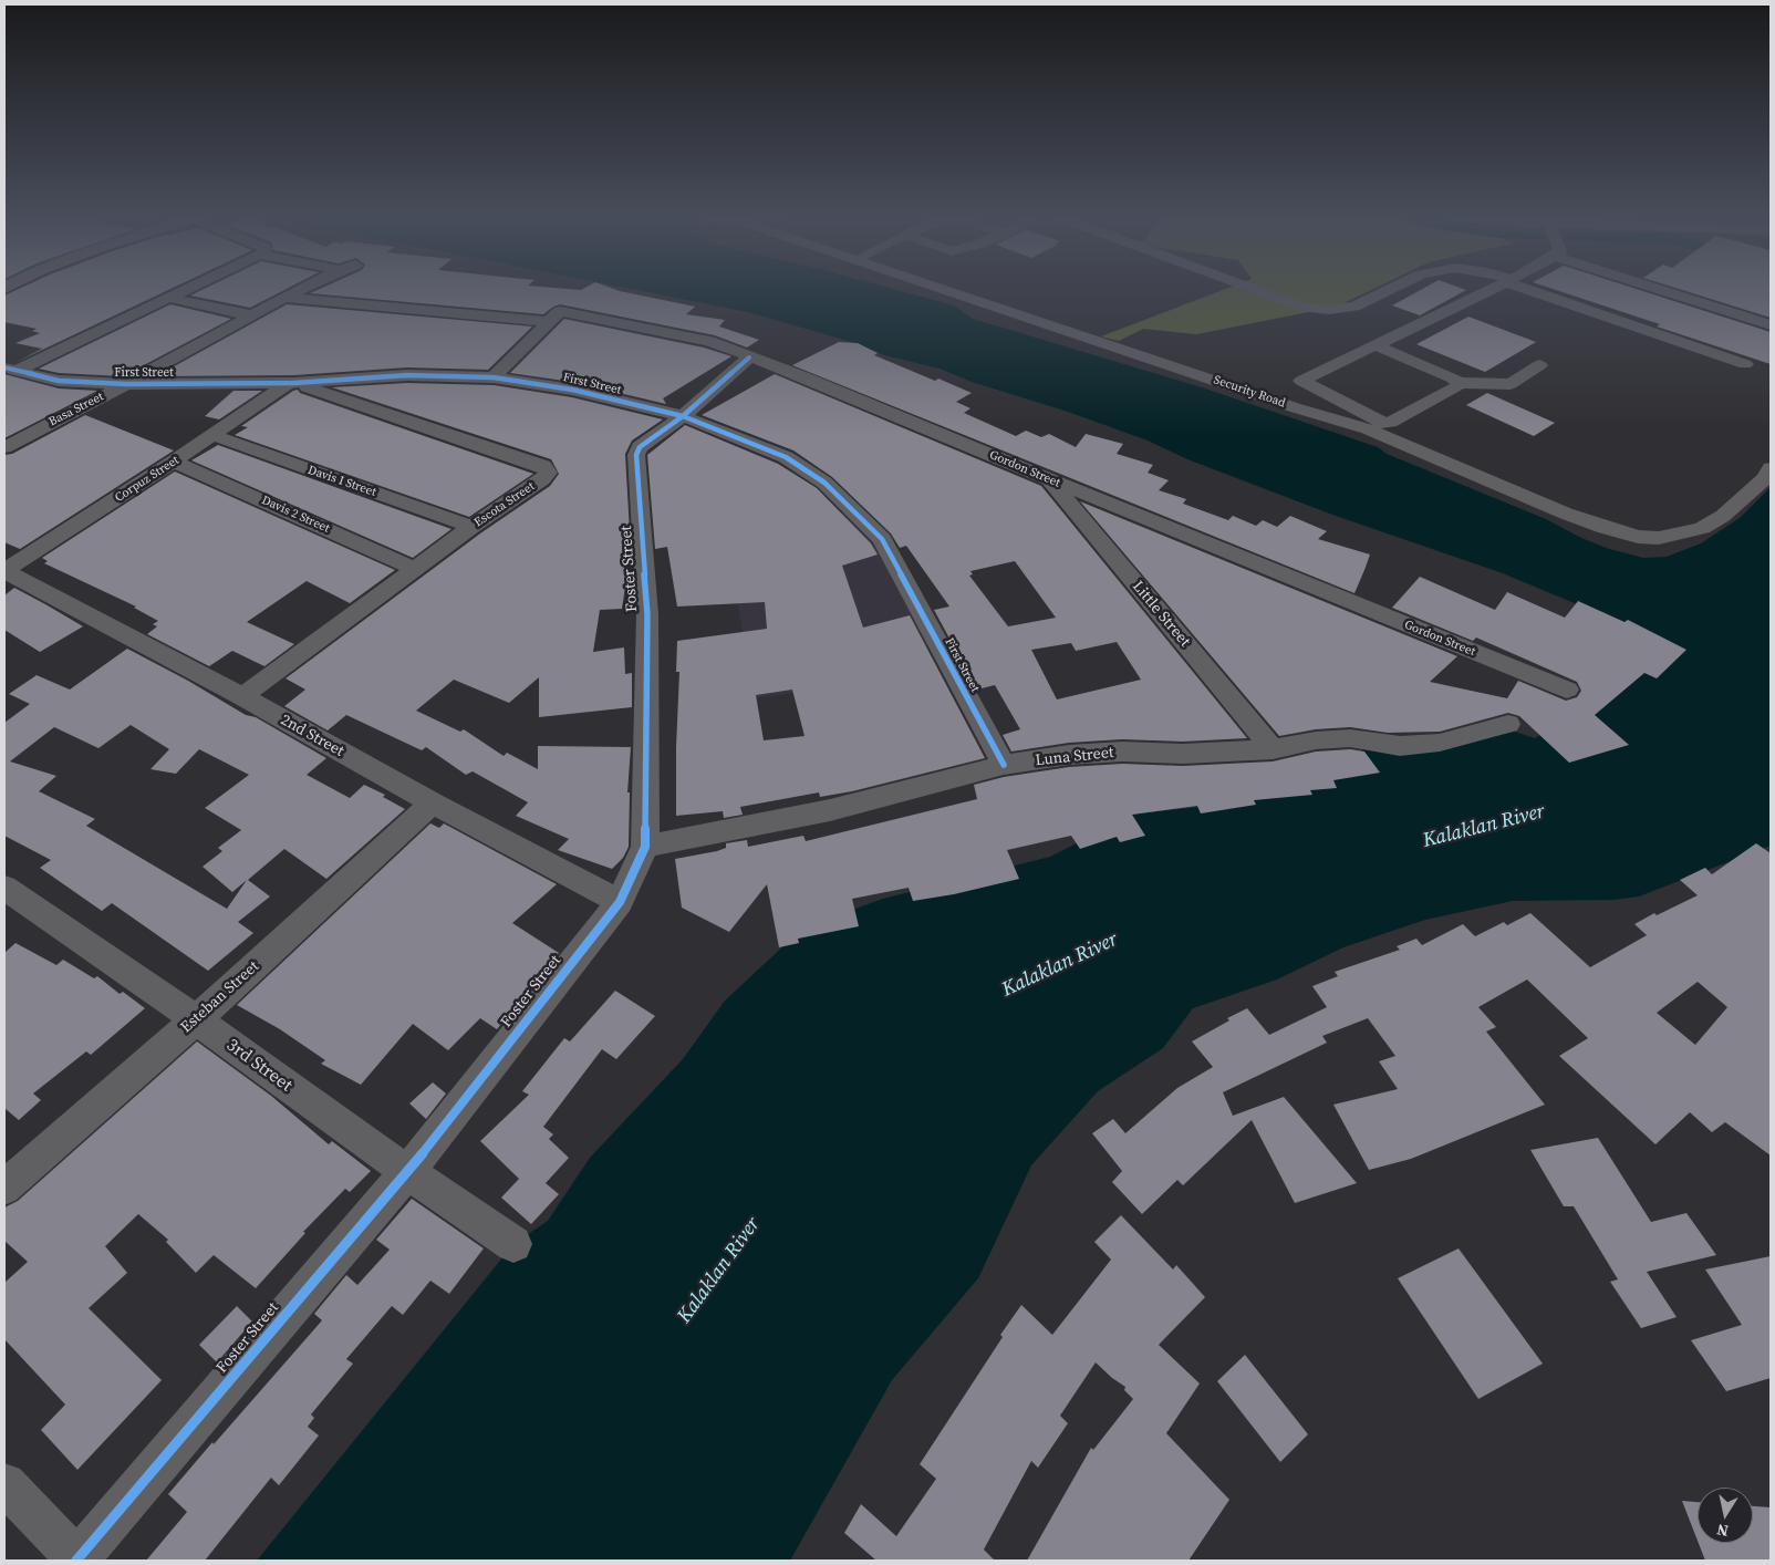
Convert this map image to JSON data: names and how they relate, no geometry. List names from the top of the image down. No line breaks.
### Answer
{"streets":{"street":["First Street","Security Road","Basa Street","Gordon Street","Corpuz Street","Davis I Street","Escota Street","Davis 2 Street","Foster Street","Little Street","2nd Street","Luna Street","Esteban Street","3rd Street"]},"crossings":[["First Street","Basa Street"],["First Street","Gordon Street"],["First Street","Corpuz Street"],["First Street","Escota Street"],["First Street","Foster Street"],["First Street","Luna Street"],["Gordon Street","Foster Street"],["Gordon Street","Little Street"],["Corpuz Street","Davis I Street"],["Corpuz Street","Escota Street"],["Corpuz Street","Davis 2 Street"],["Corpuz Street","2nd Street"],["Davis I Street","Escota Street"],["Escota Street","Davis 2 Street"],["Escota Street","2nd Street"],["Foster Street","2nd Street"],["Foster Street","Luna Street"],["Foster Street","3rd Street"],["Little Street","Luna Street"],["2nd Street","Esteban Street"],["Esteban Street","3rd Street"]],"water":["Kalaklan River"],"north":"bottom"}
